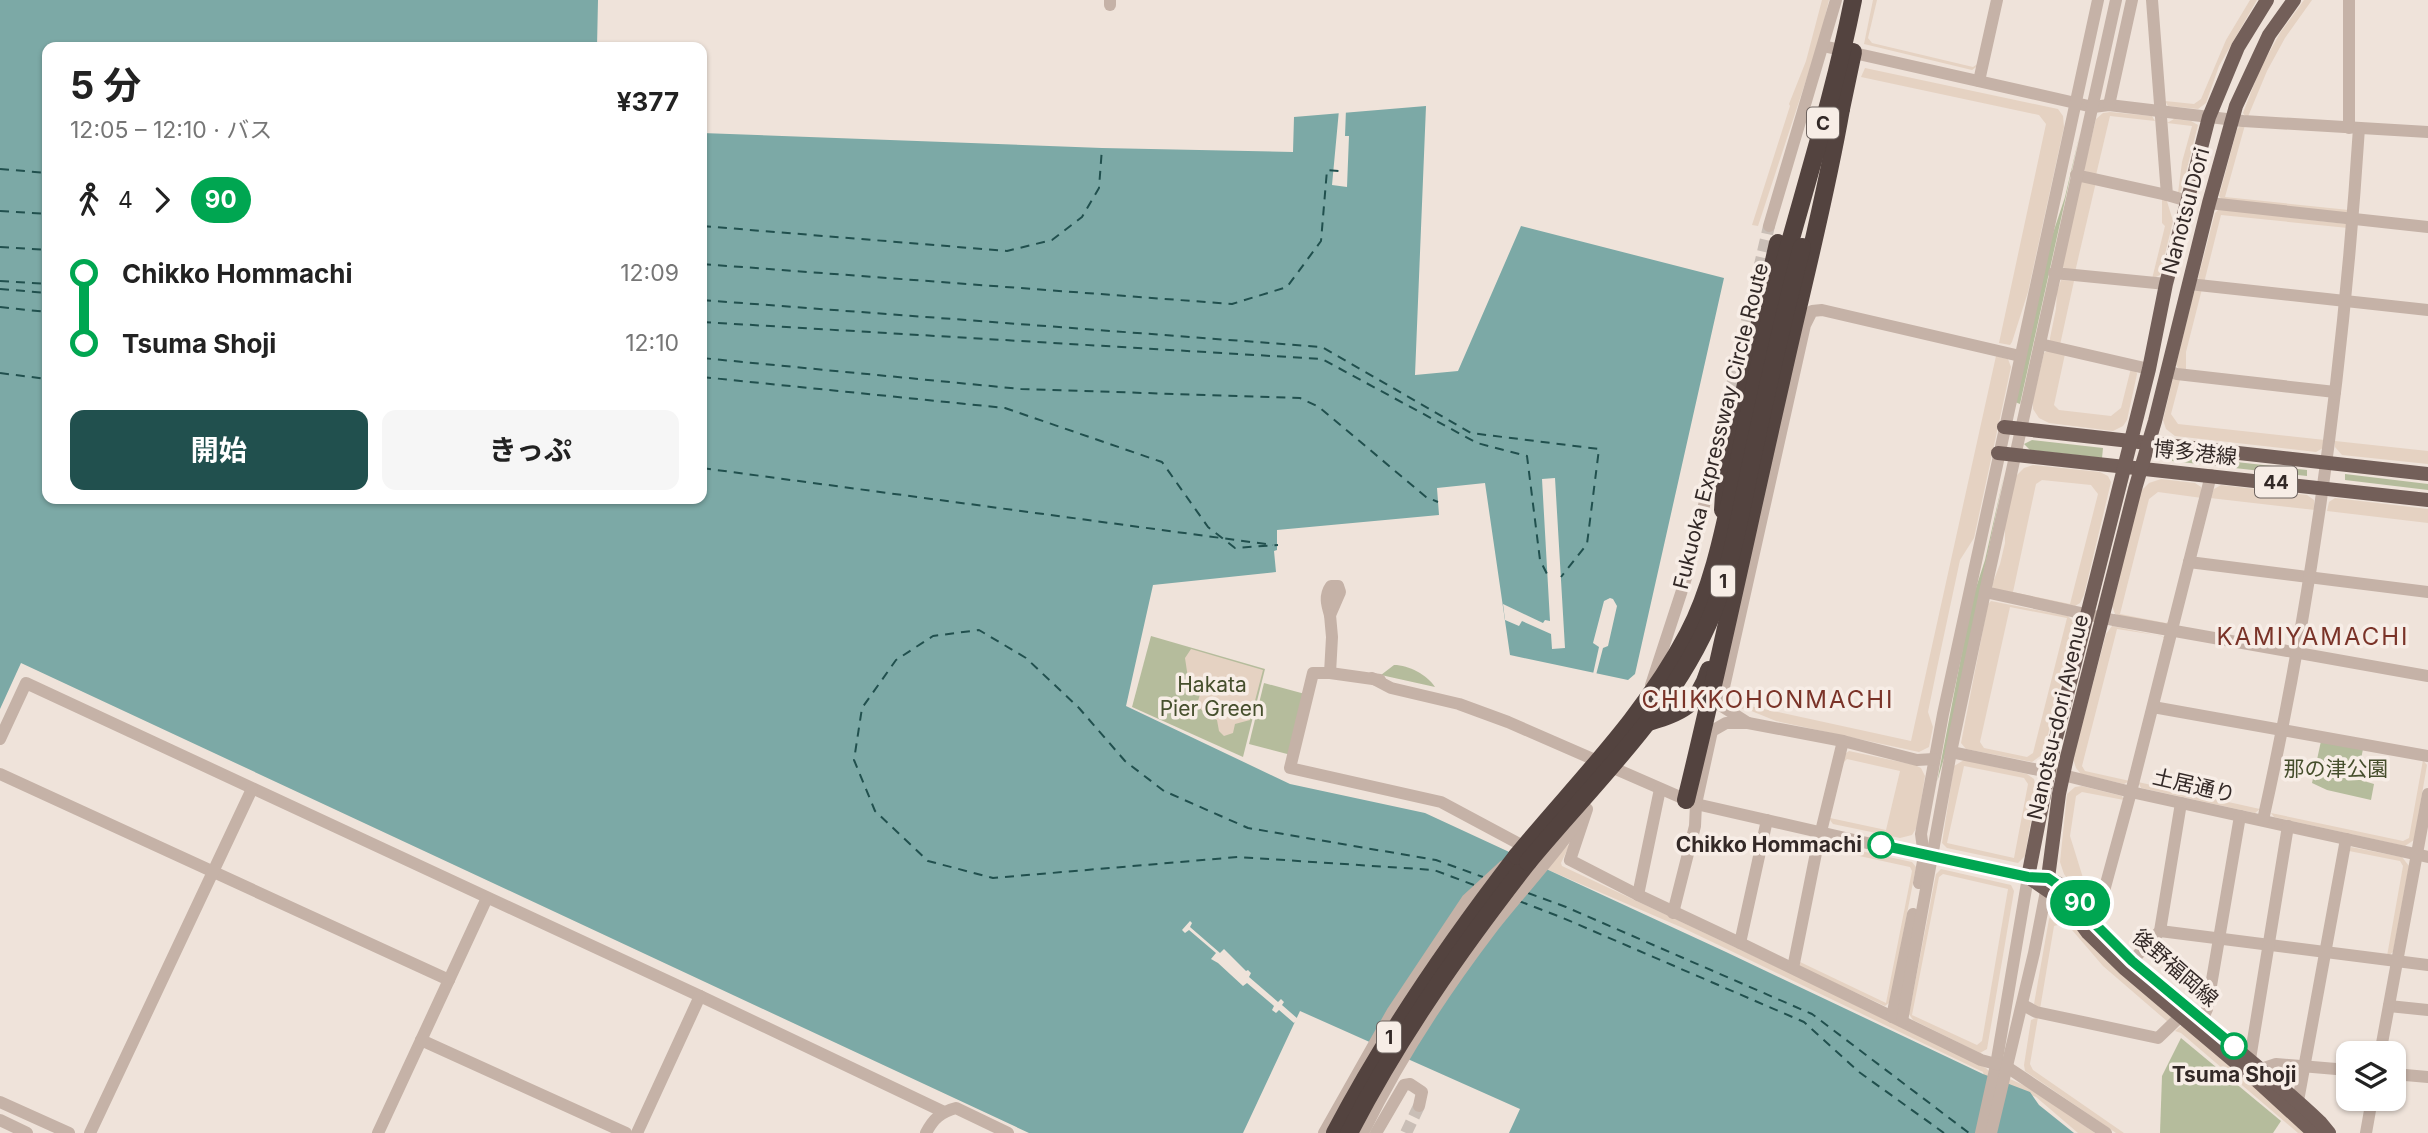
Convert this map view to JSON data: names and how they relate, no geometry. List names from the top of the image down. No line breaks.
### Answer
{"streets":{"highway":["C","Fukuoka Expressway Circle Route","1"],"main road":["Nanotsu Dori","博多港線","44","Nanotsu-dori Avenue","後野福岡線"],"street":["土居通り"]},"crossings":[["Nanotsu Dori","博多港線"],["Nanotsu Dori","Nanotsu-dori Avenue"],["博多港線","Nanotsu-dori Avenue"],["Nanotsu-dori Avenue","土居通り"],["Nanotsu-dori Avenue","後野福岡線"]],"districts":["KAMIYAMACHI","CHIKKOHONMACHI"],"parks":["Hakata Pier Green","那の津公園"],"places":["Chikko Hommachi","Tsuma Shoji"],"lines":["bus line 90"],"page":{"on_map":"90","heading":["5 分","12:05 – 12:10 · バス","¥377"],"legs":["4","90"],"list":[{"name":"Chikko Hommachi","value":"12:09"},{"name":"Tsuma Shoji","value":"12:10"}],"buttons":["開始","きっぷ"]}}
